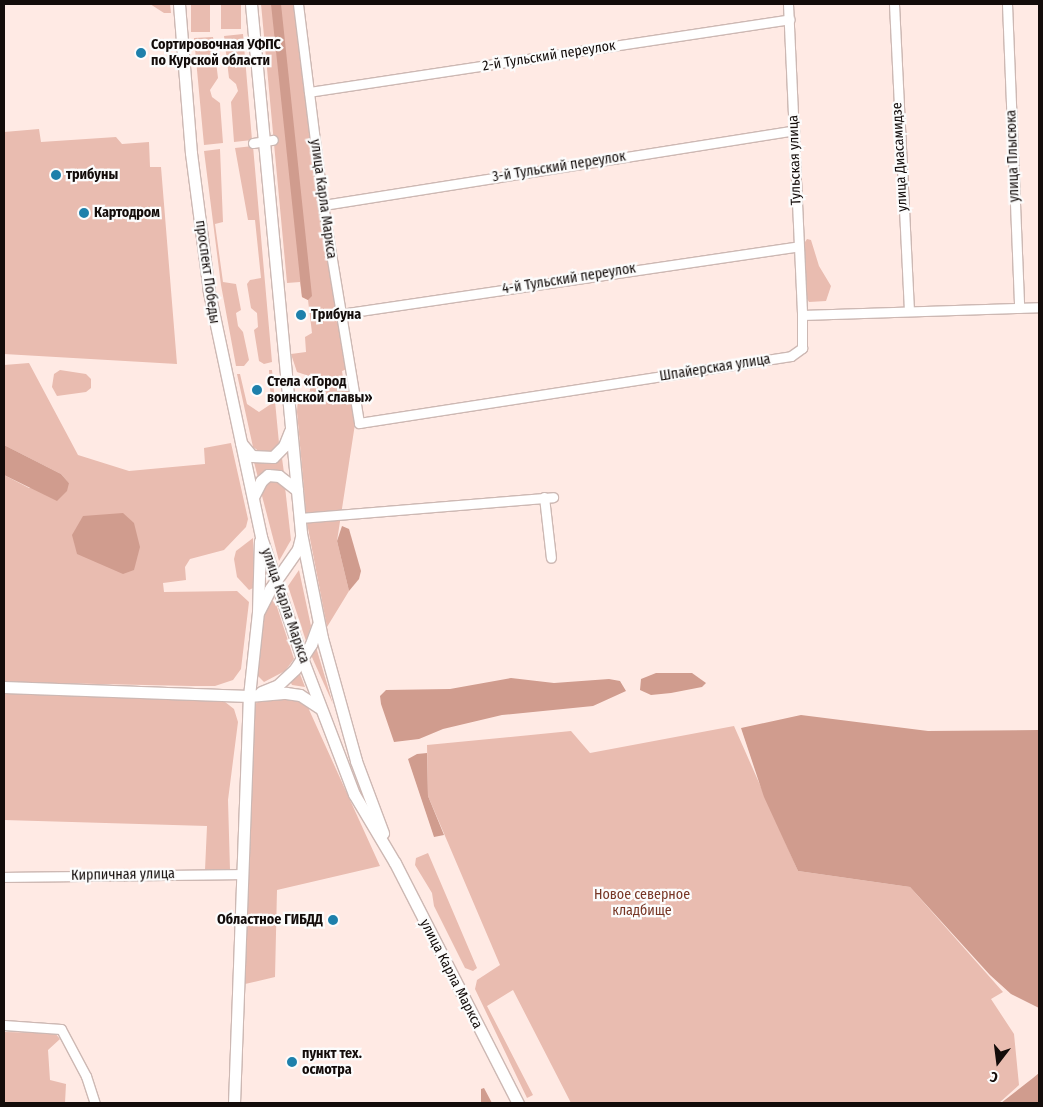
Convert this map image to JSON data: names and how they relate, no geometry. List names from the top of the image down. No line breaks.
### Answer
{"streets":{"main road":["улица Карла Маркса","проспект Победы"],"street":["2-й Тульский переулок","улица Плысюка","улица Диасамидзе","Тульская улица","3-й Тульский переулок","4-й Тульский переулок","Шпайерская улица","Кирпичная улица"]},"crossings":[["2-й Тульский переулок","Тульская улица"],["2-й Тульский переулок","улица Карла Маркса"],["Тульская улица","3-й Тульский переулок"],["Тульская улица","4-й Тульский переулок"],["Тульская улица","Шпайерская улица"],["3-й Тульский переулок","улица Карла Маркса"],["улица Карла Маркса","проспект Победы"],["улица Карла Маркса","4-й Тульский переулок"],["улица Карла Маркса","Шпайерская улица"],["улица Карла Маркса","Кирпичная улица"]],"parks":["Новое северное кладбище"],"places":["Сортировочная УФПС по Курской области","трибуны","Картодром","Трибуна","Стела «Город воинской славы»","Областное ГИБДД","пункт тех. осмотра"],"north":"bottom"}
